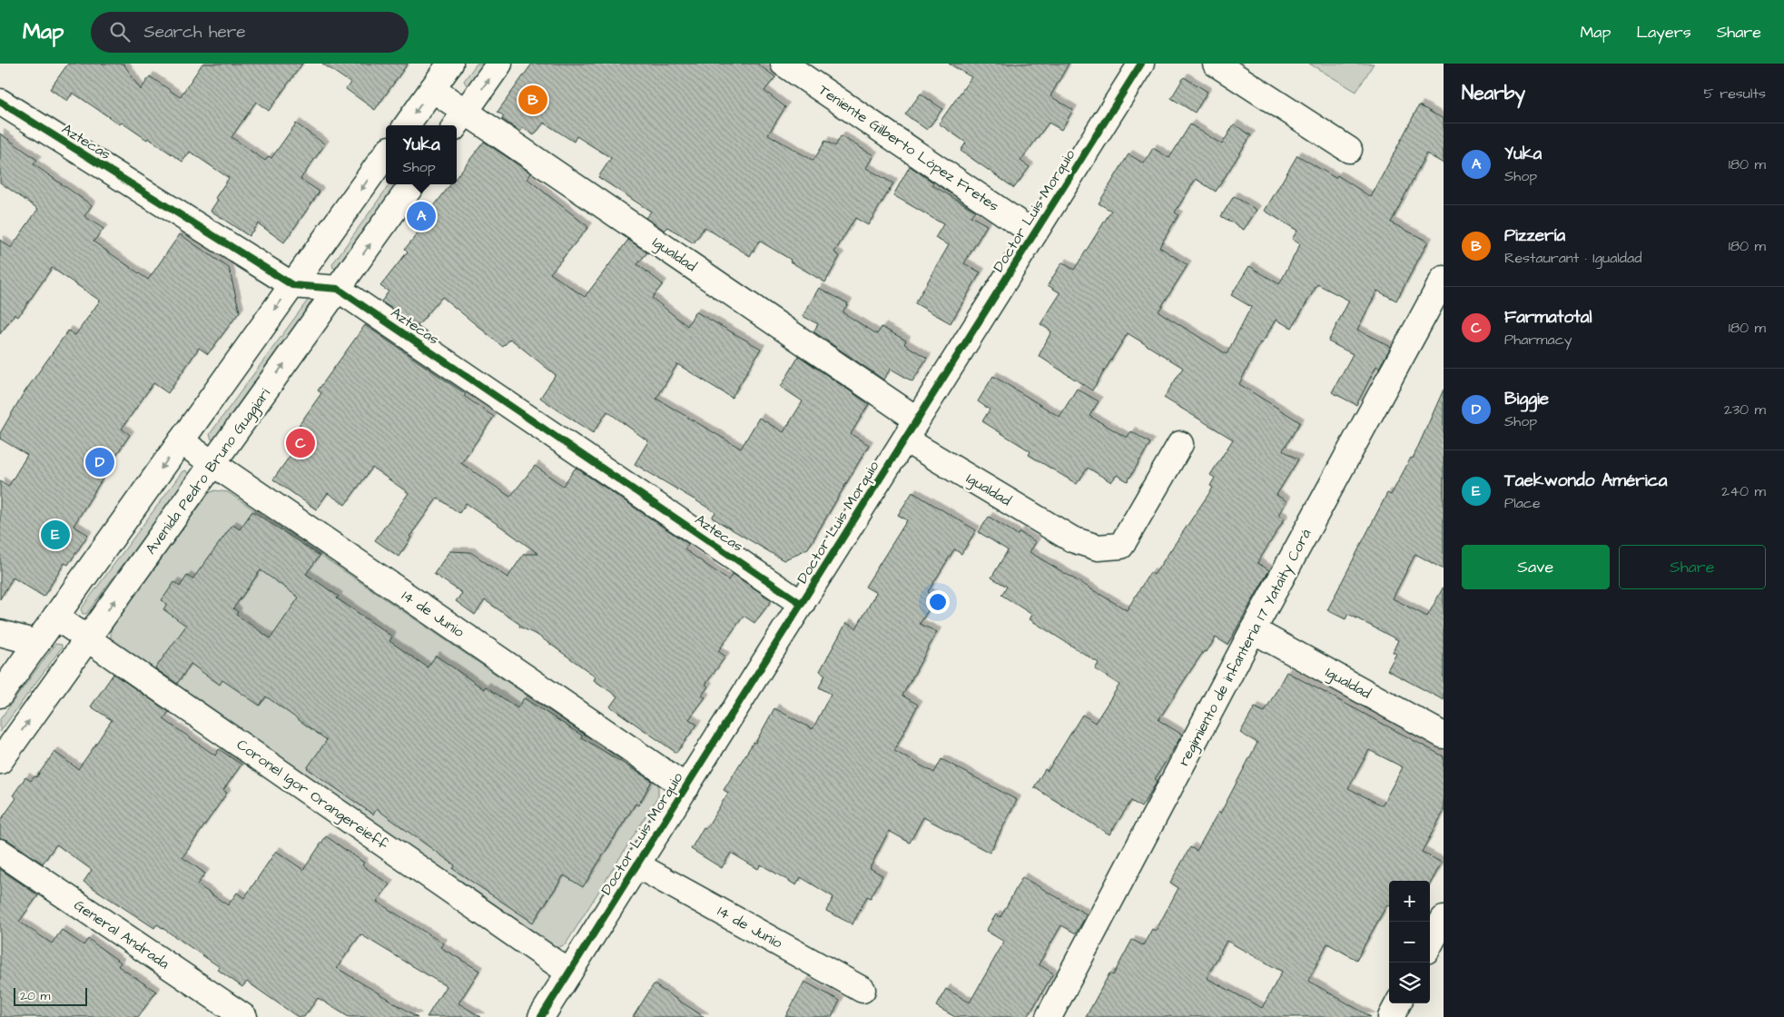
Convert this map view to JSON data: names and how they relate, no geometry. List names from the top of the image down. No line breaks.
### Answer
{"streets":{"street":["Aztecas","Teniente Gilberto López Fretes","Doctor Luis Morquio","Igualdad","Avenida Pedro Bruno Guggiari","14 de Junio","regimiento de infanteria 17 Yataity Corá","Coronel Igor Orangereieff","General Andrada"]},"crossings":[["Aztecas","Doctor Luis Morquio"],["Aztecas","Avenida Pedro Bruno Guggiari"],["Teniente Gilberto López Fretes","Doctor Luis Morquio"],["Doctor Luis Morquio","Igualdad"],["Doctor Luis Morquio","14 de Junio"],["Doctor Luis Morquio","Coronel Igor Orangereieff"],["Igualdad","regimiento de infanteria 17 Yataity Corá"],["Avenida Pedro Bruno Guggiari","14 de Junio"],["Avenida Pedro Bruno Guggiari","Coronel Igor Orangereieff"]],"scale_bar":"20 m","page":{"header":"Map","search":"Search here","nav":["Map","Layers","Share"],"heading":["Nearby","5 results"],"pins":["B","A","C","D","E"],"list":[{"mark":"A","name":"Yuka","note":"Shop","value":"180 m"},{"mark":"B","name":"Pizzería","note":"Restaurant · Igualdad","value":"180 m"},{"mark":"C","name":"Farmatotal","note":"Pharmacy","value":"180 m"},{"mark":"D","name":"Biggie","note":"Shop","value":"230 m"},{"mark":"E","name":"Taekwondo América","note":"Place","value":"240 m"}],"popup":["Yuka","Shop"],"buttons":["Save","Share"],"map_buttons":["+","−"],"scale":"20 m"}}
